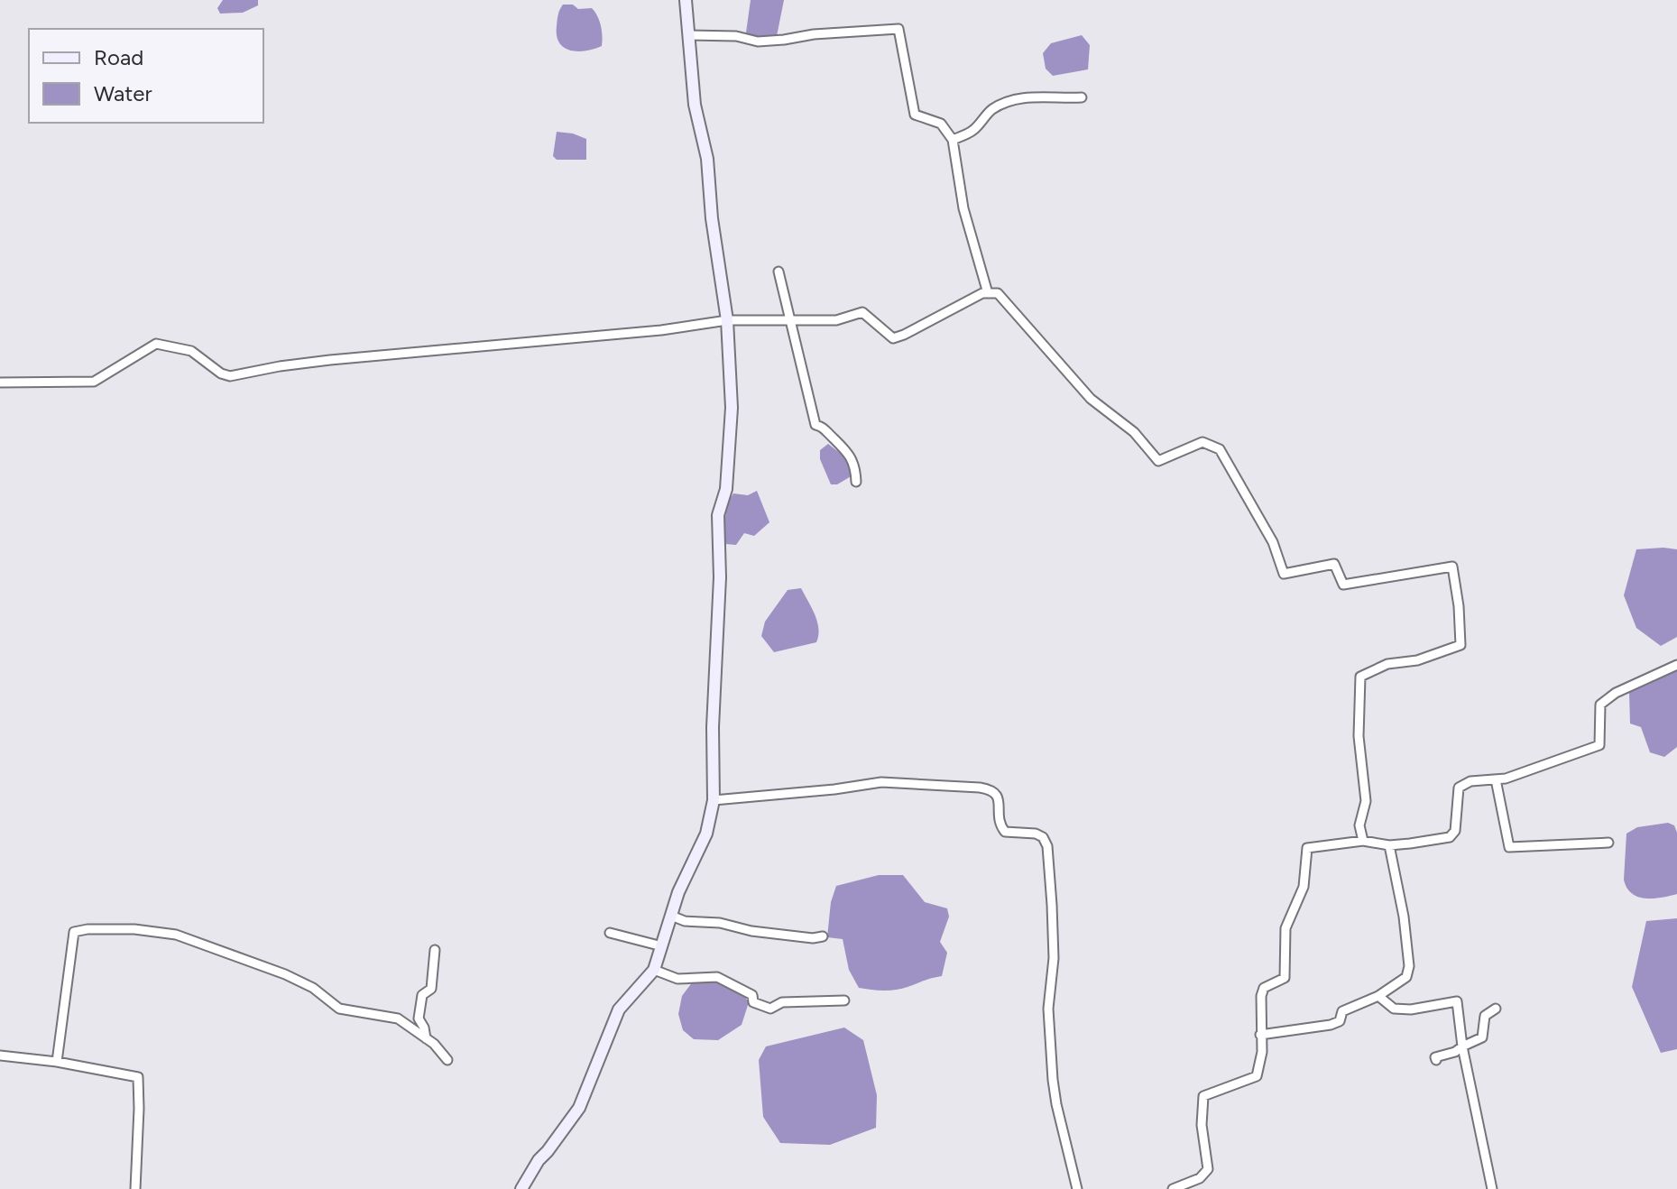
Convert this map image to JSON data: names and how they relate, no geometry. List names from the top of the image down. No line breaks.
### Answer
{"legend":["Road","Water"]}
